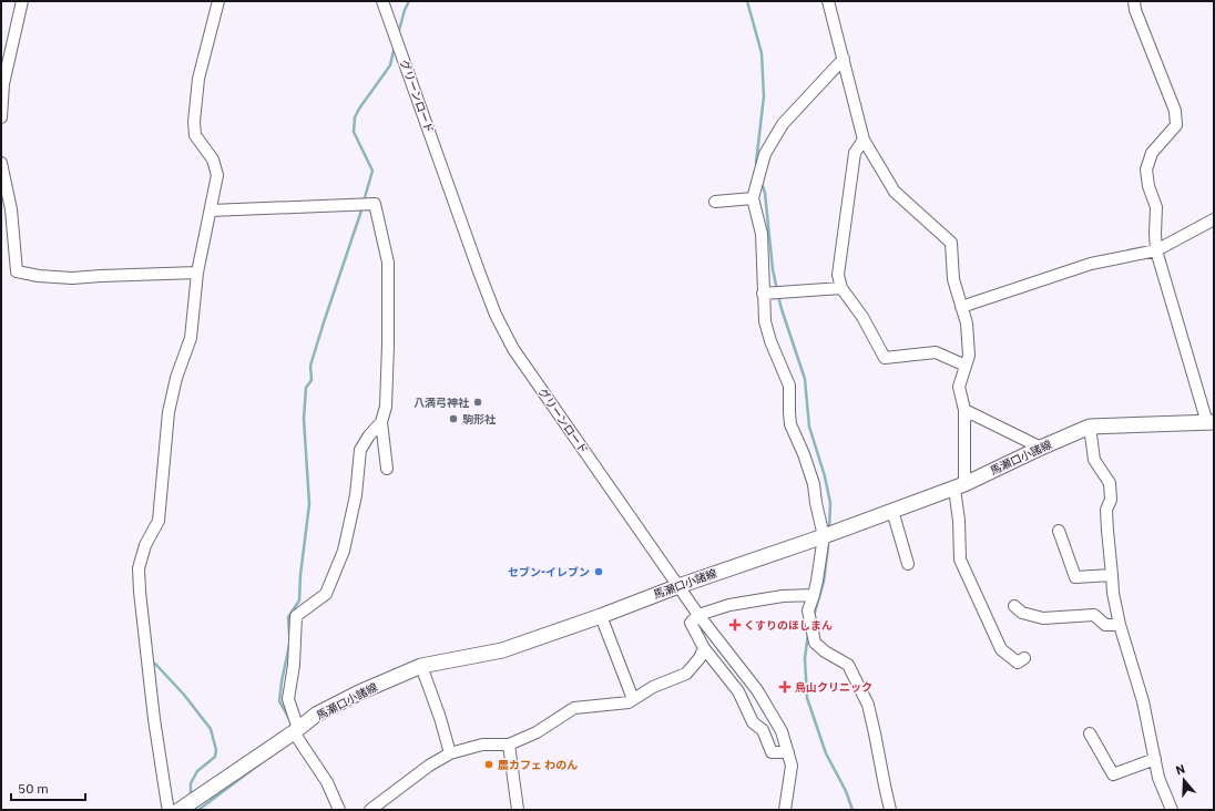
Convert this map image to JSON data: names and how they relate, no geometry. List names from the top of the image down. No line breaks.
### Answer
{"streets":{"main road":["馬瀬口小諸線"],"street":["グリーンロード"]},"crossings":[["グリーンロード","馬瀬口小諸線"]],"places":{"other":["八満弓神社","駒形社","セブン-イレブン","農カフェ わのん"],"health":["くすりのほしまん","烏山クリニック"]},"scale_bar":"50 m","north":"top"}
